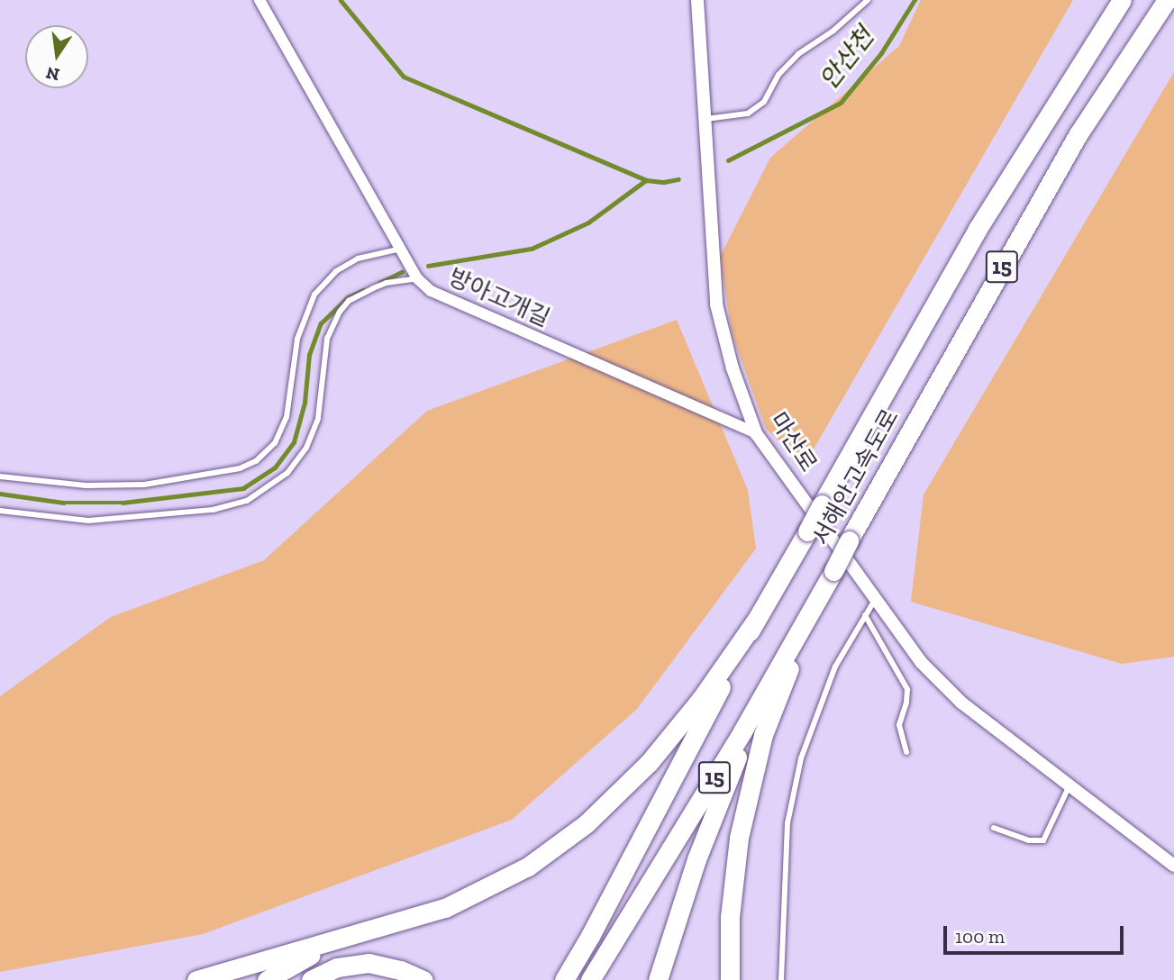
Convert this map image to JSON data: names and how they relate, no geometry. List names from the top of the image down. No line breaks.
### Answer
{"streets":{"highway":["15","서해안고속도로"],"street":["방아고개길","마산로"]},"crossings":[["방아고개길","마산로"]],"water":["안산천"],"scale_bar":"100 m","north":"bottom"}
